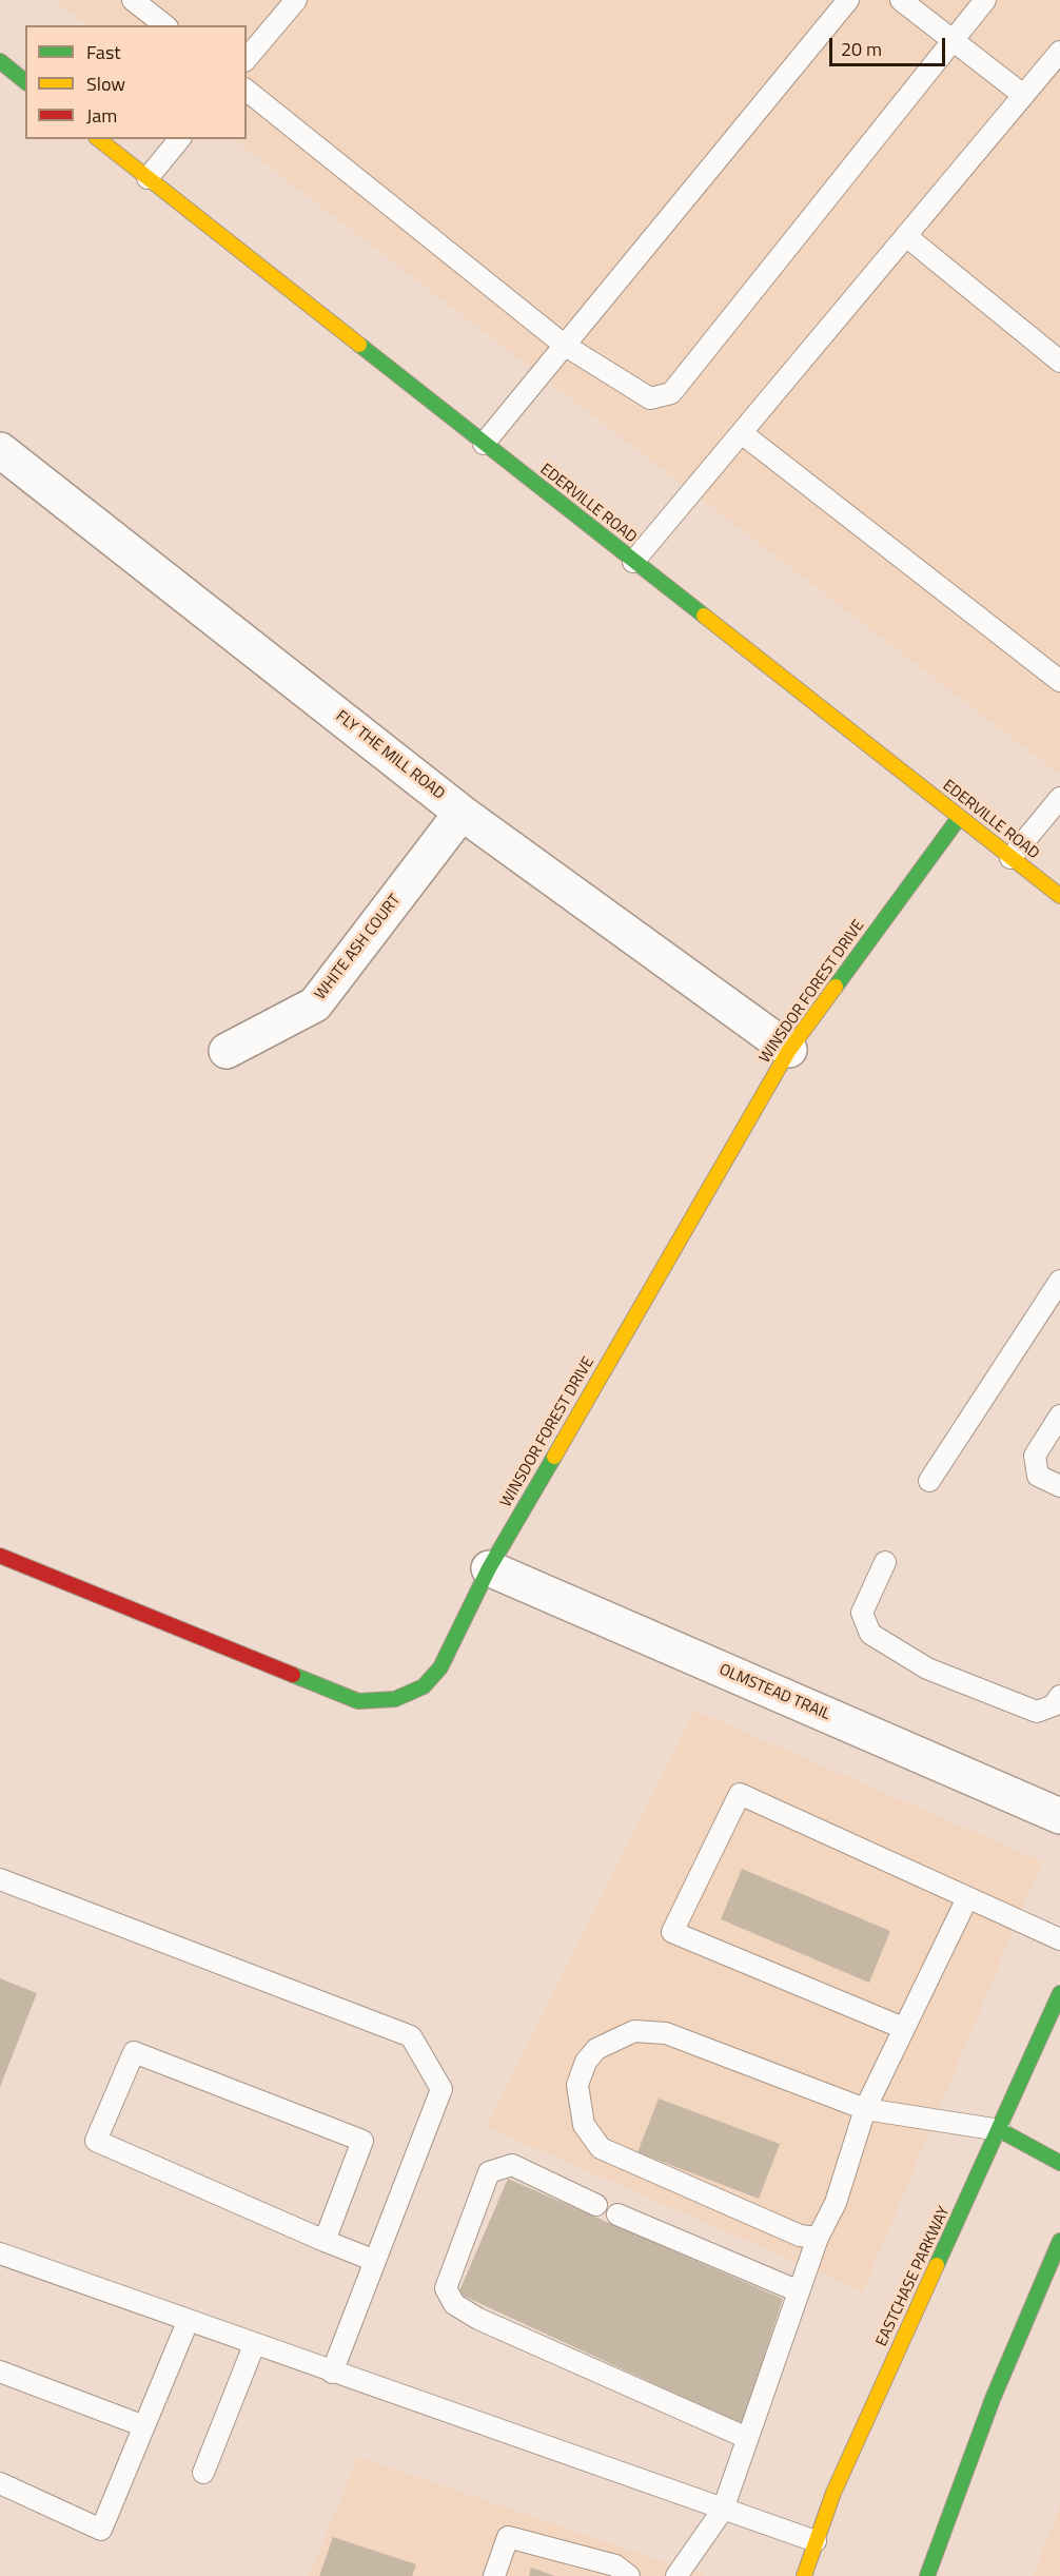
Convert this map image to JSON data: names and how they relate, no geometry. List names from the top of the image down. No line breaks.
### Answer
{"streets":{"street":["EDERVILLE ROAD","FLY THE MILL ROAD","WHITE ASH COURT","WINSDOR FOREST DRIVE","OLMSTEAD TRAIL","EASTCHASE PARKWAY"]},"crossings":[["EDERVILLE ROAD","WINSDOR FOREST DRIVE"],["FLY THE MILL ROAD","WHITE ASH COURT"],["FLY THE MILL ROAD","WINSDOR FOREST DRIVE"],["WINSDOR FOREST DRIVE","OLMSTEAD TRAIL"]],"legend":["Fast","Slow","Jam"],"scale_bar":"20 m"}
